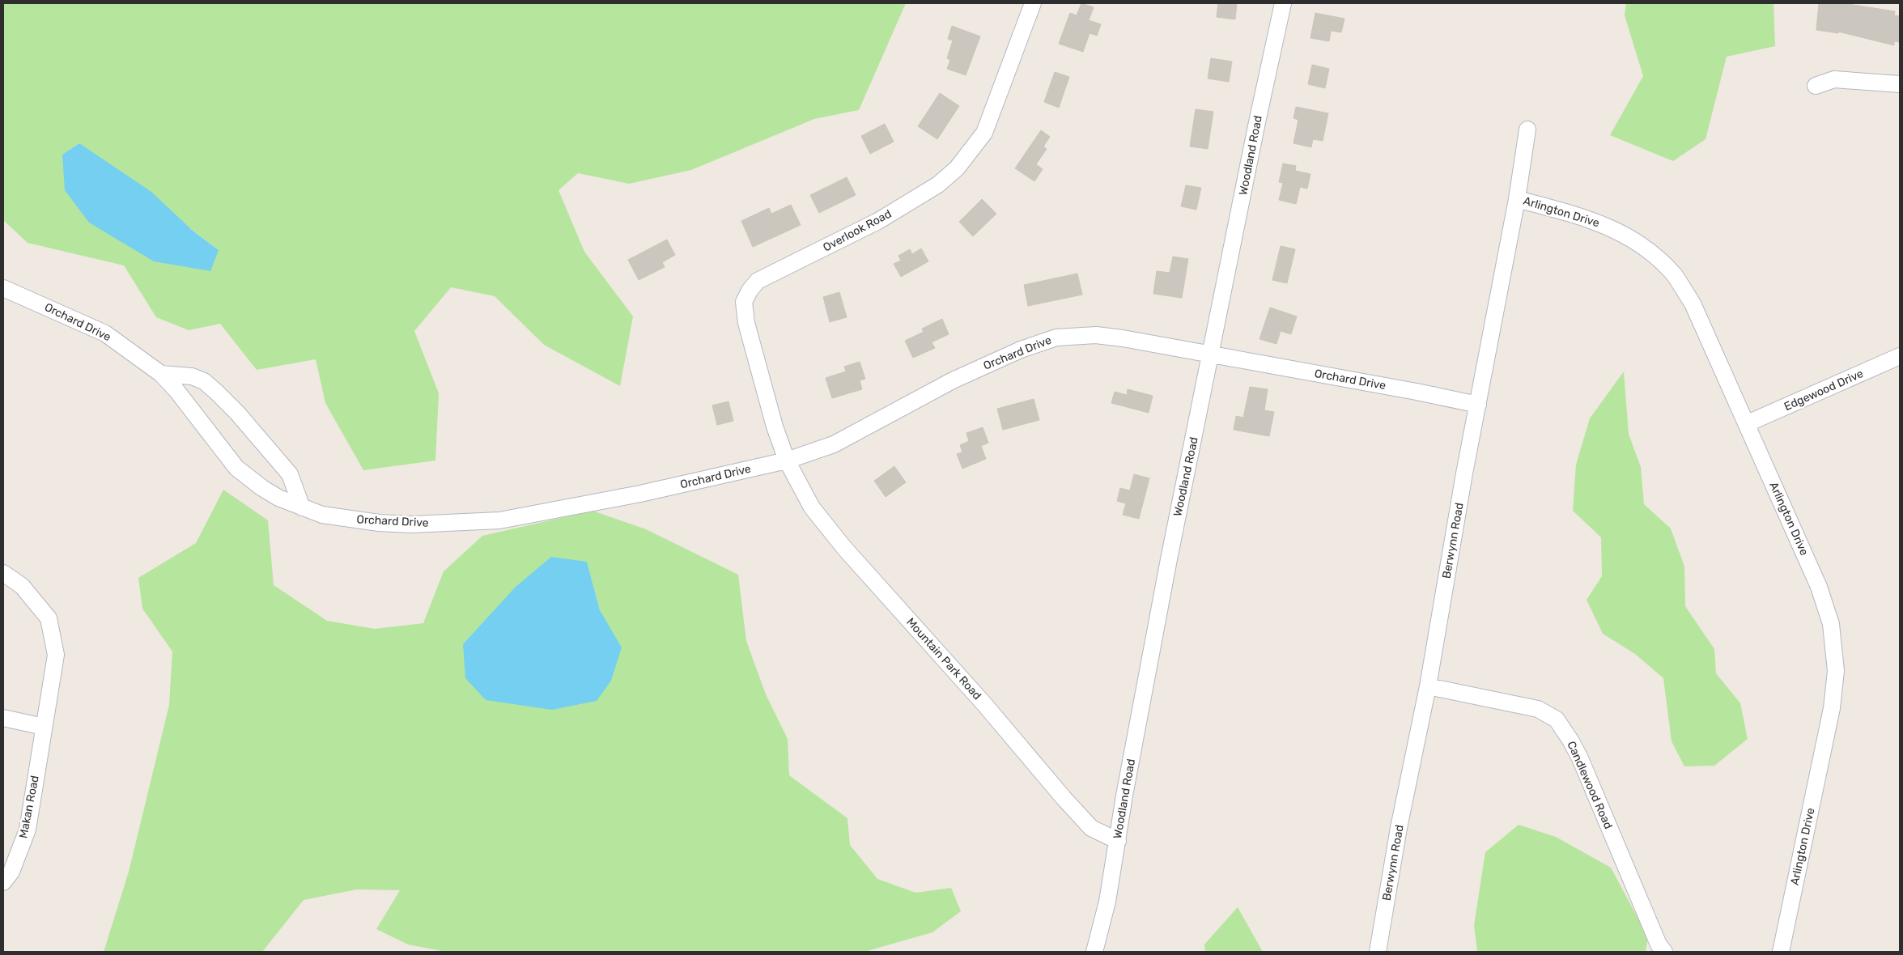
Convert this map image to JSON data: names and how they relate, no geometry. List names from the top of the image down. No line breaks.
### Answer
{"streets":{"street":["Woodland Road","Arlington Drive","Overlook Road","Orchard Drive","Edgewood Drive","Berwynn Road","Mountain Park Road","Candlewood Road","Makan Road"]},"crossings":[["Woodland Road","Orchard Drive"],["Woodland Road","Mountain Park Road"],["Arlington Drive","Edgewood Drive"],["Arlington Drive","Berwynn Road"],["Overlook Road","Orchard Drive"],["Overlook Road","Mountain Park Road"],["Orchard Drive","Berwynn Road"],["Orchard Drive","Mountain Park Road"],["Berwynn Road","Candlewood Road"]]}
